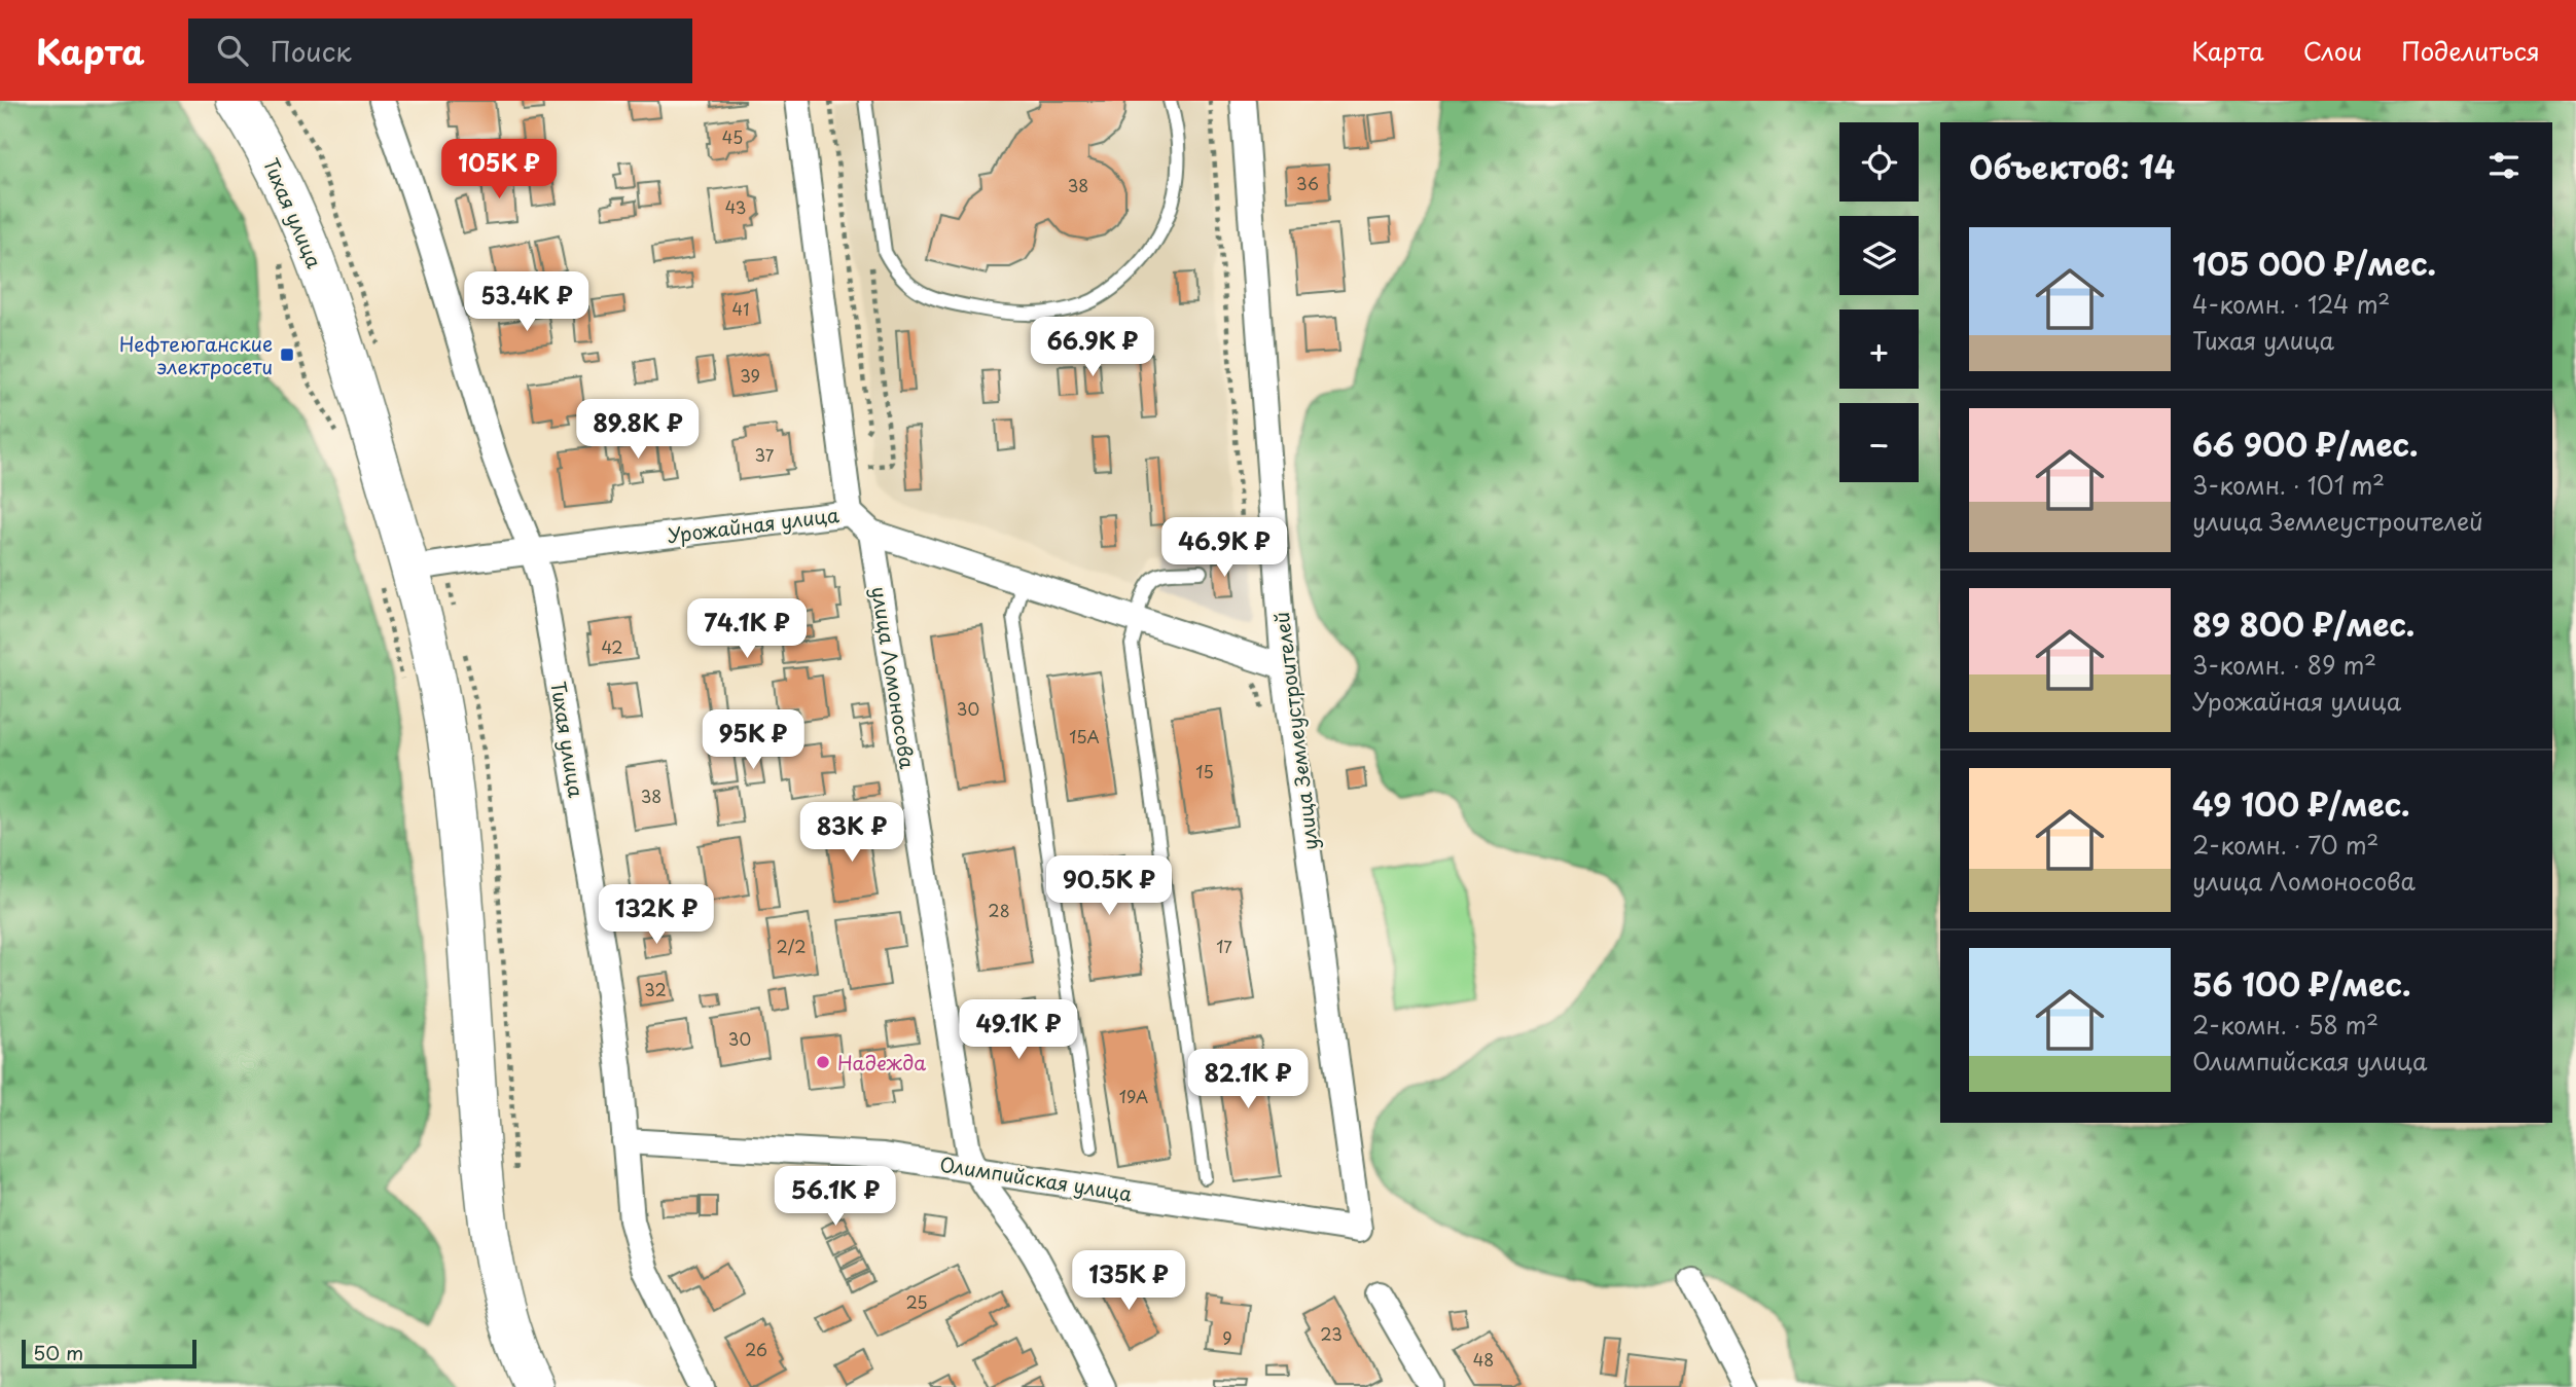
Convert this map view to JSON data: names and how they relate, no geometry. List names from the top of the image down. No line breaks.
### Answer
{"streets":{"main road":["Тихая улица"],"street":["Урожайная улица","улица Ломоносова","улица Землеустроителей","Олимпийская улица"]},"crossings":[["Тихая улица","Урожайная улица"],["Тихая улица","Олимпийская улица"],["Урожайная улица","улица Ломоносова"],["Урожайная улица","улица Землеустроителей"],["улица Ломоносова","Олимпийская улица"],["улица Землеустроителей","Олимпийская улица"]],"places":{"transit":["Нефтеюганские электросети"],"other":["Надежда"]},"house_numbers":["45","36","38","43","41","39","37","42","30","15А","15","38","28","2/2","17","32","30","19А","25","23","9","26","48"],"scale_bar":"50 m","page":{"header":"Карта","search":"Поиск","nav":["Карта","Слои","Поделиться"],"map_buttons":["+","−"],"heading":"Объектов: 14","price":["105K ₽","53.4K ₽","66.9K ₽","89.8K ₽","46.9K ₽","74.1K ₽","95K ₽","83K ₽","90.5K ₽","132K ₽","49.1K ₽","82.1K ₽","56.1K ₽","135K ₽"],"list":[{"name":"105 000 ₽/мес.","note":"4-комн. · 124 m² · Тихая улица"},{"name":"66 900 ₽/мес.","note":"3-комн. · 101 m² · улица Землеустроителей"},{"name":"89 800 ₽/мес.","note":"3-комн. · 89 m² · Урожайная улица"},{"name":"49 100 ₽/мес.","note":"2-комн. · 70 m² · улица Ломоносова"},{"name":"56 100 ₽/мес.","note":"2-комн. · 58 m² · Олимпийская улица"}],"scale":"50 m"}}
